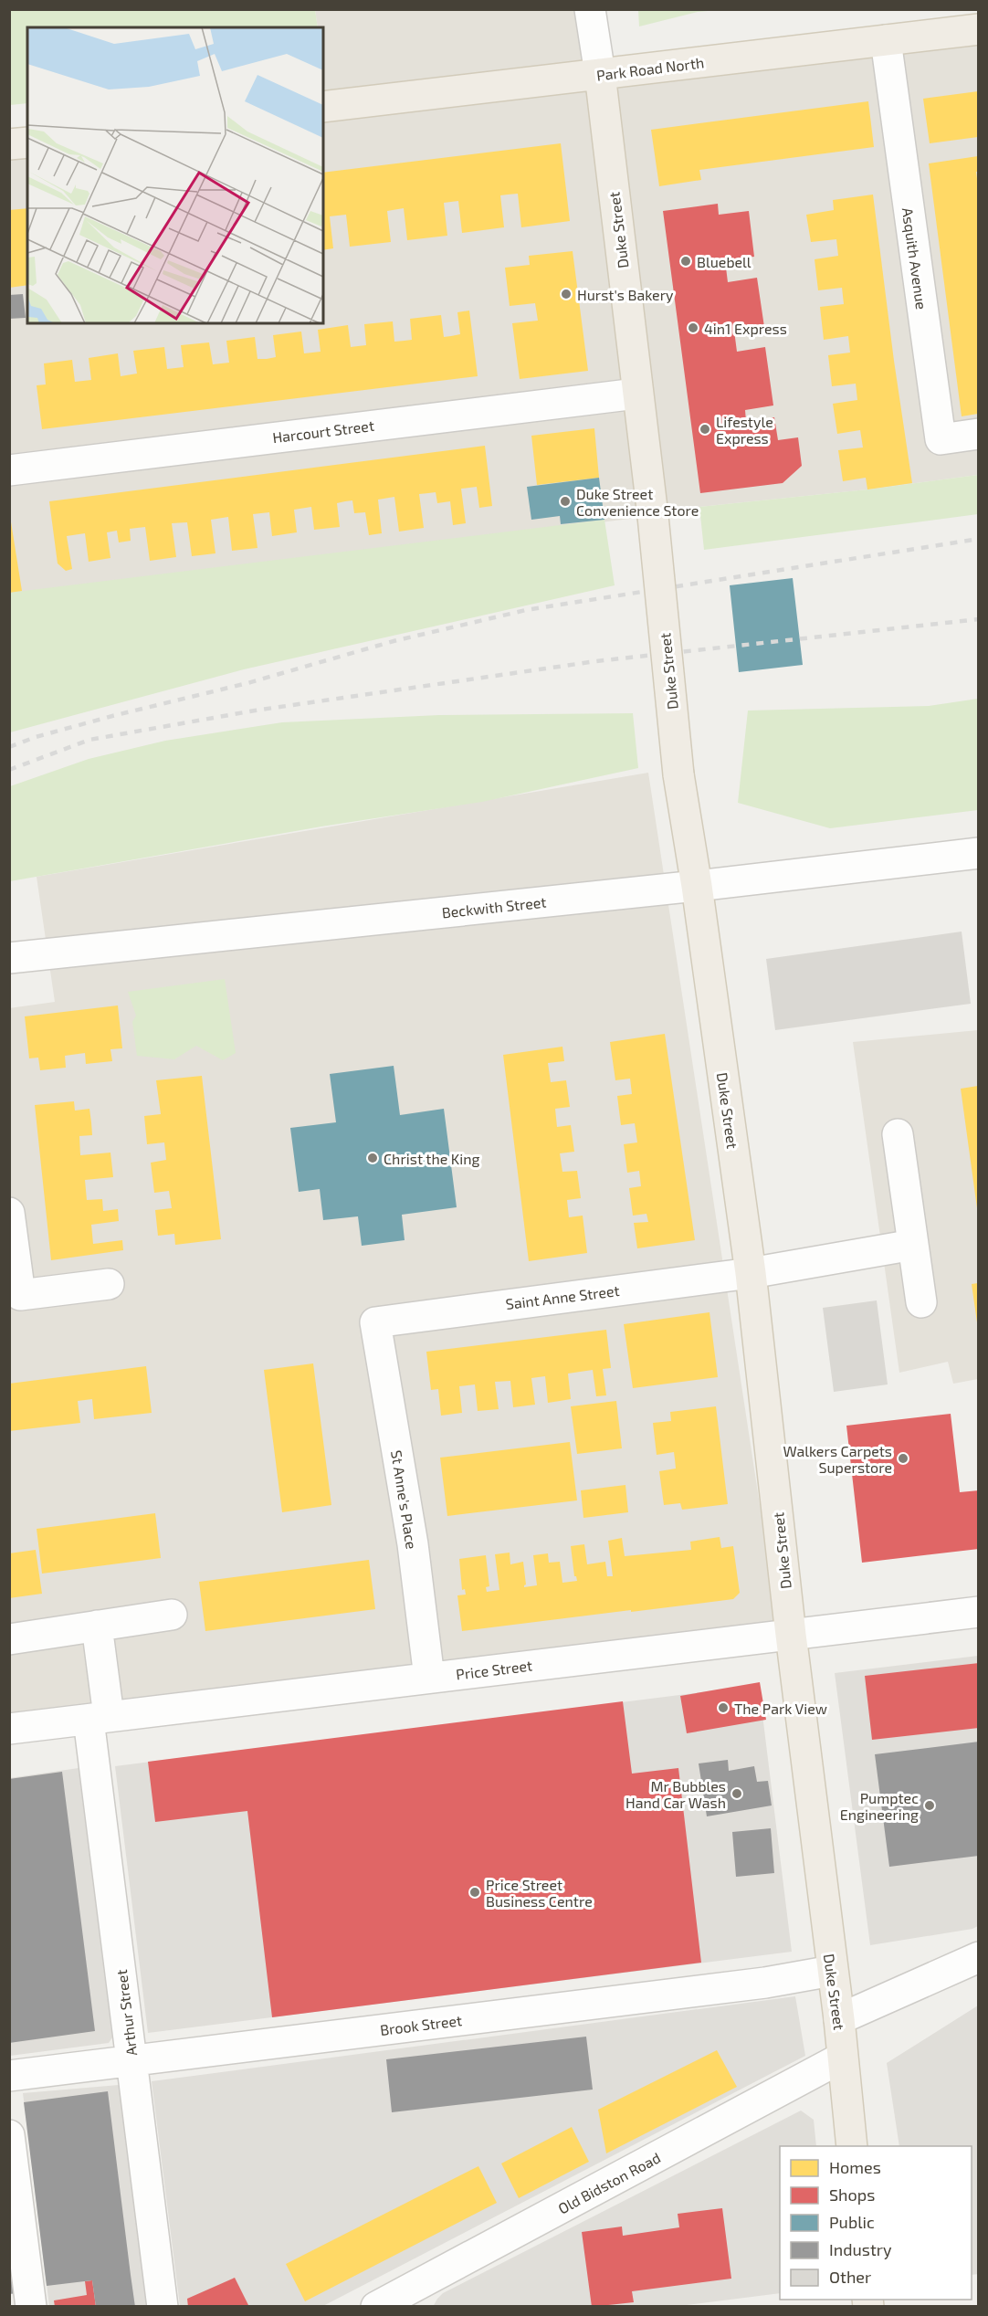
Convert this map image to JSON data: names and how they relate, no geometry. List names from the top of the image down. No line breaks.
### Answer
{"streets":{"main road":["Park Road North","Duke Street"],"street":["Asquith Avenue","Harcourt Street","Beckwith Street","Saint Anne Street","St Anne's Place","Price Street","Arthur Street","Brook Street","Old Bidston Road"]},"crossings":[["Park Road North","Duke Street"],["Park Road North","Asquith Avenue"],["Duke Street","Harcourt Street"],["Duke Street","Beckwith Street"],["Duke Street","Saint Anne Street"],["Duke Street","Price Street"],["Duke Street","Brook Street"],["Duke Street","Old Bidston Road"],["Saint Anne Street","St Anne's Place"],["St Anne's Place","Price Street"],["Price Street","Arthur Street"],["Arthur Street","Brook Street"]],"places":["Bluebell","Hurst's Bakery","4in1 Express","Lifestyle Express","Duke Street Convenience Store","Christ the King","Walkers Carpets Superstore","The Park View","Mr Bubbles Hand Car Wash","Pumptec Engineering","Price Street Business Centre"],"legend":["Homes","Shops","Public","Industry","Other"]}
